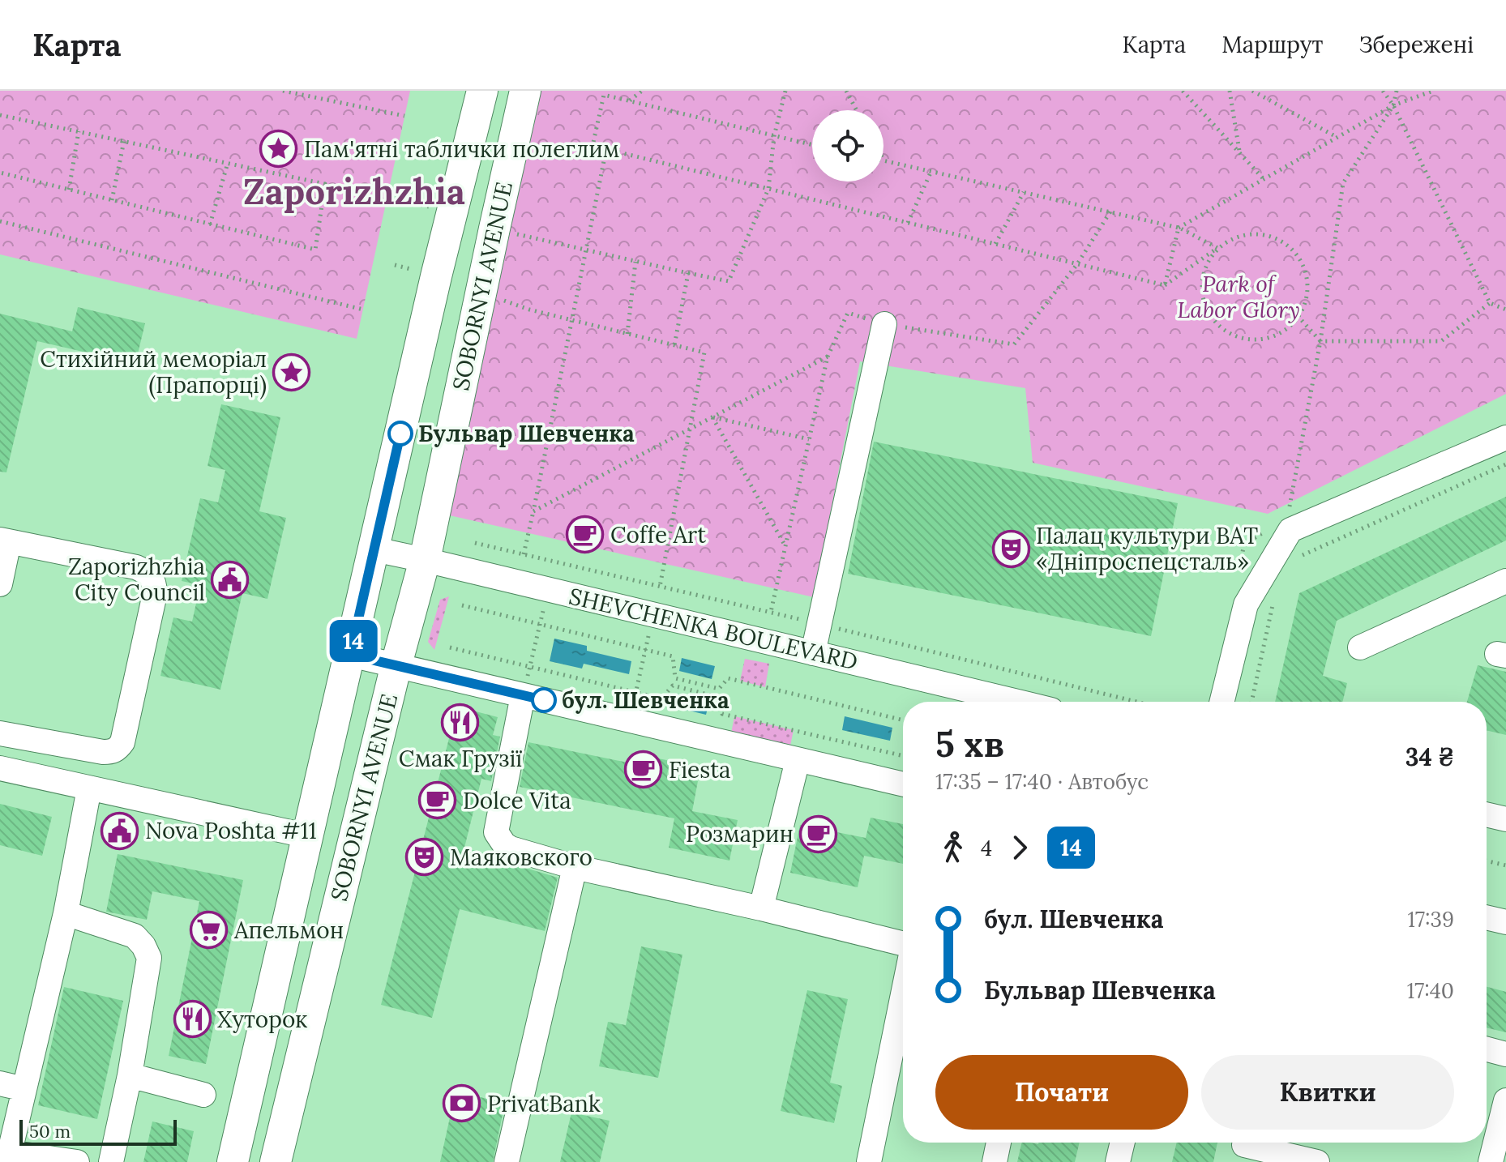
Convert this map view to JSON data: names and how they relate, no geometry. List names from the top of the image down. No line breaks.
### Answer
{"streets":{"main road":["SOBORNYI AVENUE"],"street":["SHEVCHENKA BOULEVARD"]},"crossings":[["SOBORNYI AVENUE","SHEVCHENKA BOULEVARD"]],"districts":["Zaporizhzhia"],"parks":["Park of Labor Glory"],"places":{"place":["Пам'ятні таблички полеглим","Стихійний меморіал (Прапорці)"],"other":["Бульвар Шевченка","бул. Шевченка"],"cafe":["Coffe Art","Fiesta","Dolce Vita","Розмарин"],"theatre":["Палац культури ВАТ «Дніпроспецсталь»","Маяковского"],"public building":["Zaporizhzhia City Council","Nova Poshta #11"],"restaurant":["Смак Грузії","Хуторок"],"supermarket":["Апельмон"],"bank":["PrivatBank"]},"lines":["bus line 14"],"scale_bar":"50 m","page":{"header":"Карта","nav":["Карта","Маршрут","Збережені"],"on_map":"14","heading":["5 хв","17:35 – 17:40 · Автобус","34 ₴"],"legs":["4","14"],"list":[{"name":"бул. Шевченка","value":"17:39"},{"name":"Бульвар Шевченка","value":"17:40"}],"buttons":["Почати","Квитки"],"scale":"50 m"}}
